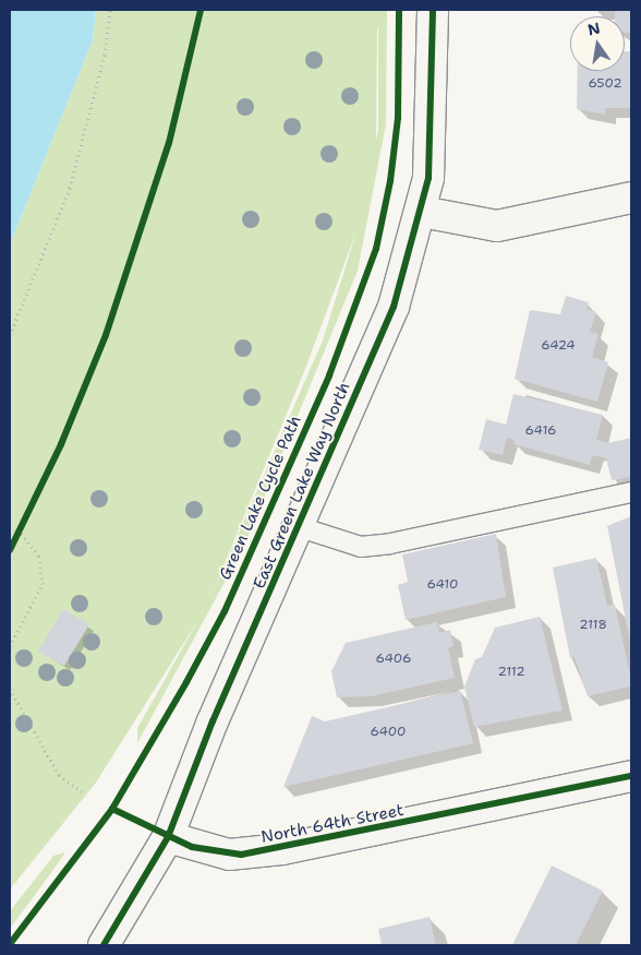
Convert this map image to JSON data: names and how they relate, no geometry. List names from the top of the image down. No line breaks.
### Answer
{"streets":{"main road":["East Green Lake Way North","North 64th Street"],"cycle path":["Green Lake Cycle Path"]},"crossings":[["East Green Lake Way North","North 64th Street"]],"house_numbers":["6502","6424","6416","6410","2118","6406","2112","6400"],"north":"top"}
